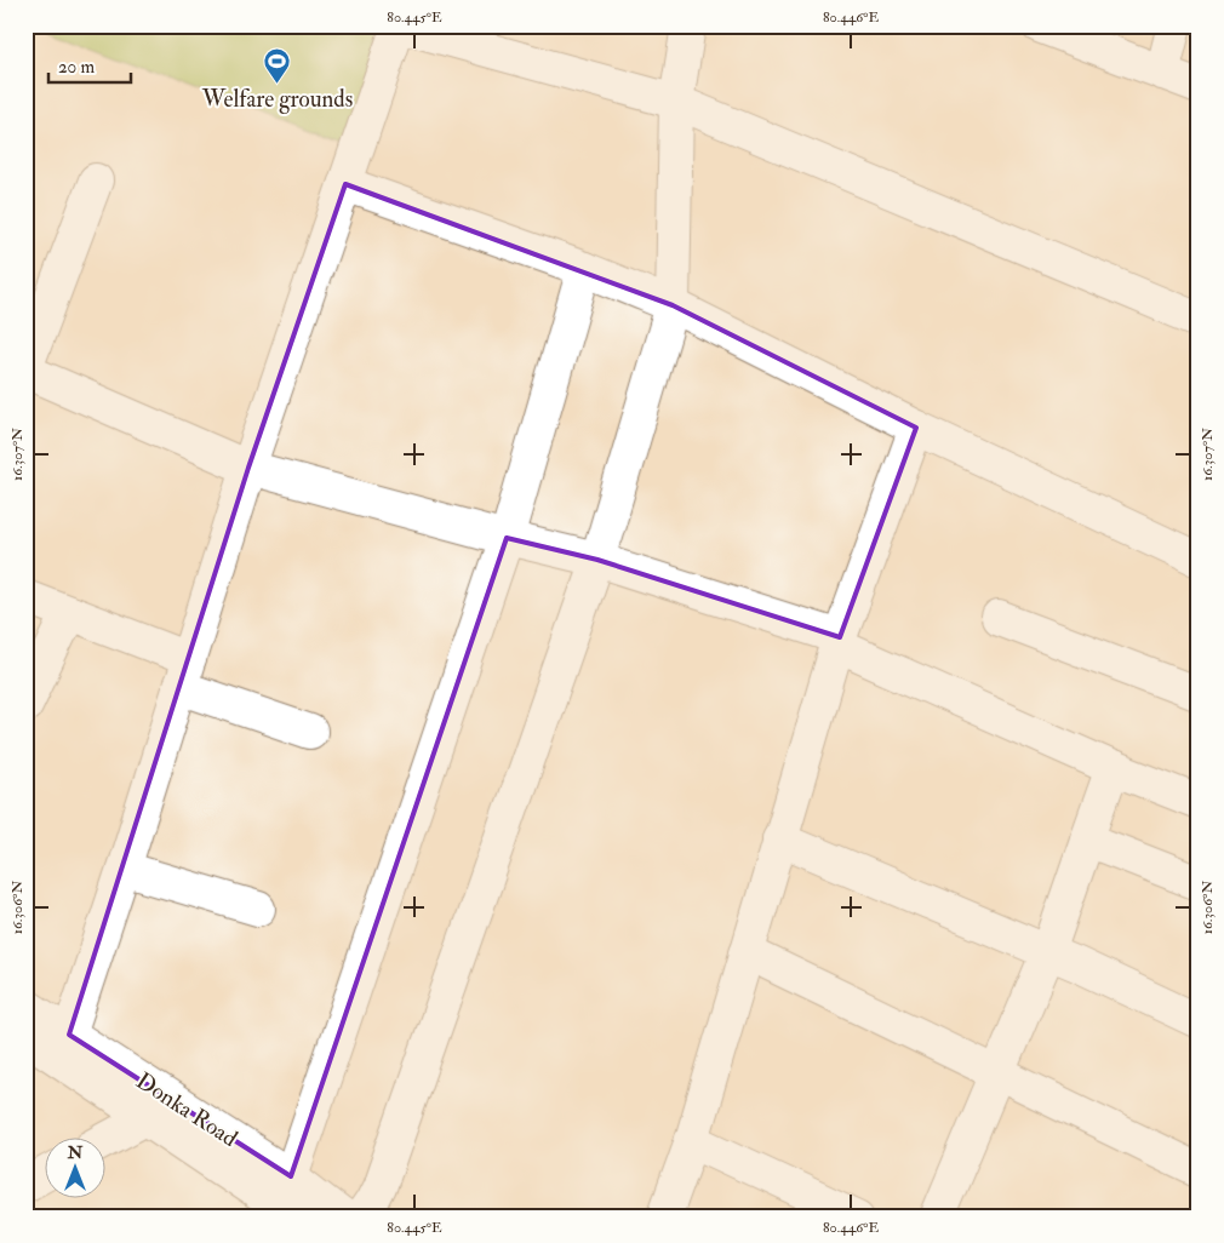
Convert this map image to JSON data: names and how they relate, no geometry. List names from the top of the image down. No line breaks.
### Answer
{"streets":{"street":["Donka Road"]},"places":{"sports":["Welfare grounds"]},"scale_bar":"20 m","north":"top","coordinates":["80.445°E","80.446°E","16.307°N","16.306°N"]}
